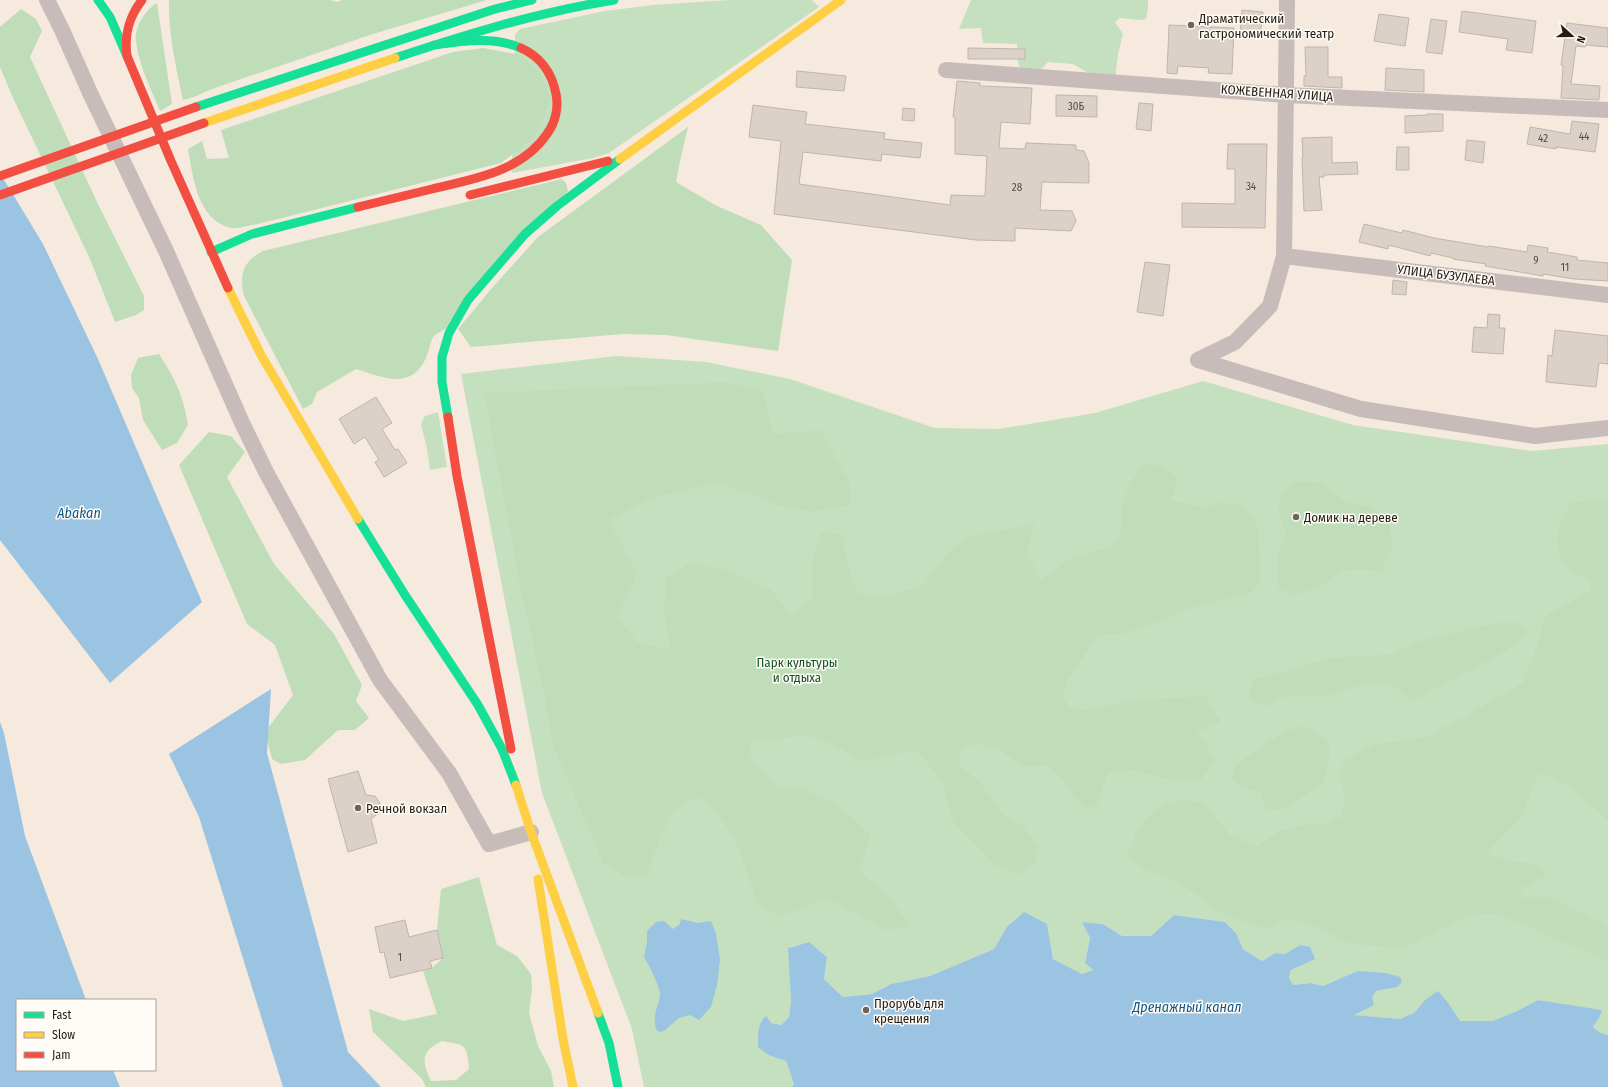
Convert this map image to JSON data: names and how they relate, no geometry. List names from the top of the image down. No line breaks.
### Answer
{"streets":{"street":["КОЖЕВЕННАЯ УЛИЦА","УЛИЦА БУЗУЛАЕВА"]},"water":["Abakan","Дренажный канал"],"parks":["Парк культуры и отдыха"],"places":["Драматический гастрономический театр","Домик на дереве","Речной вокзал","Прорубь для крещения"],"house_numbers":["30Б","44","42","34","28","9","11","1"],"legend":["Fast","Slow","Jam"],"north":"right"}
